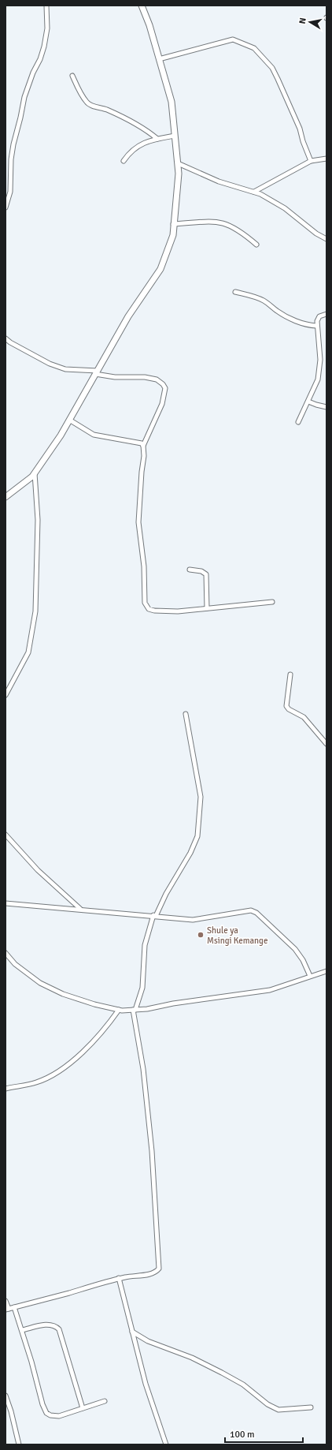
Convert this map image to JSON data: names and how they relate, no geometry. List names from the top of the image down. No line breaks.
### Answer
{"places":["Shule ya Msingi Kemange"],"scale_bar":"100 m","north":"left"}
